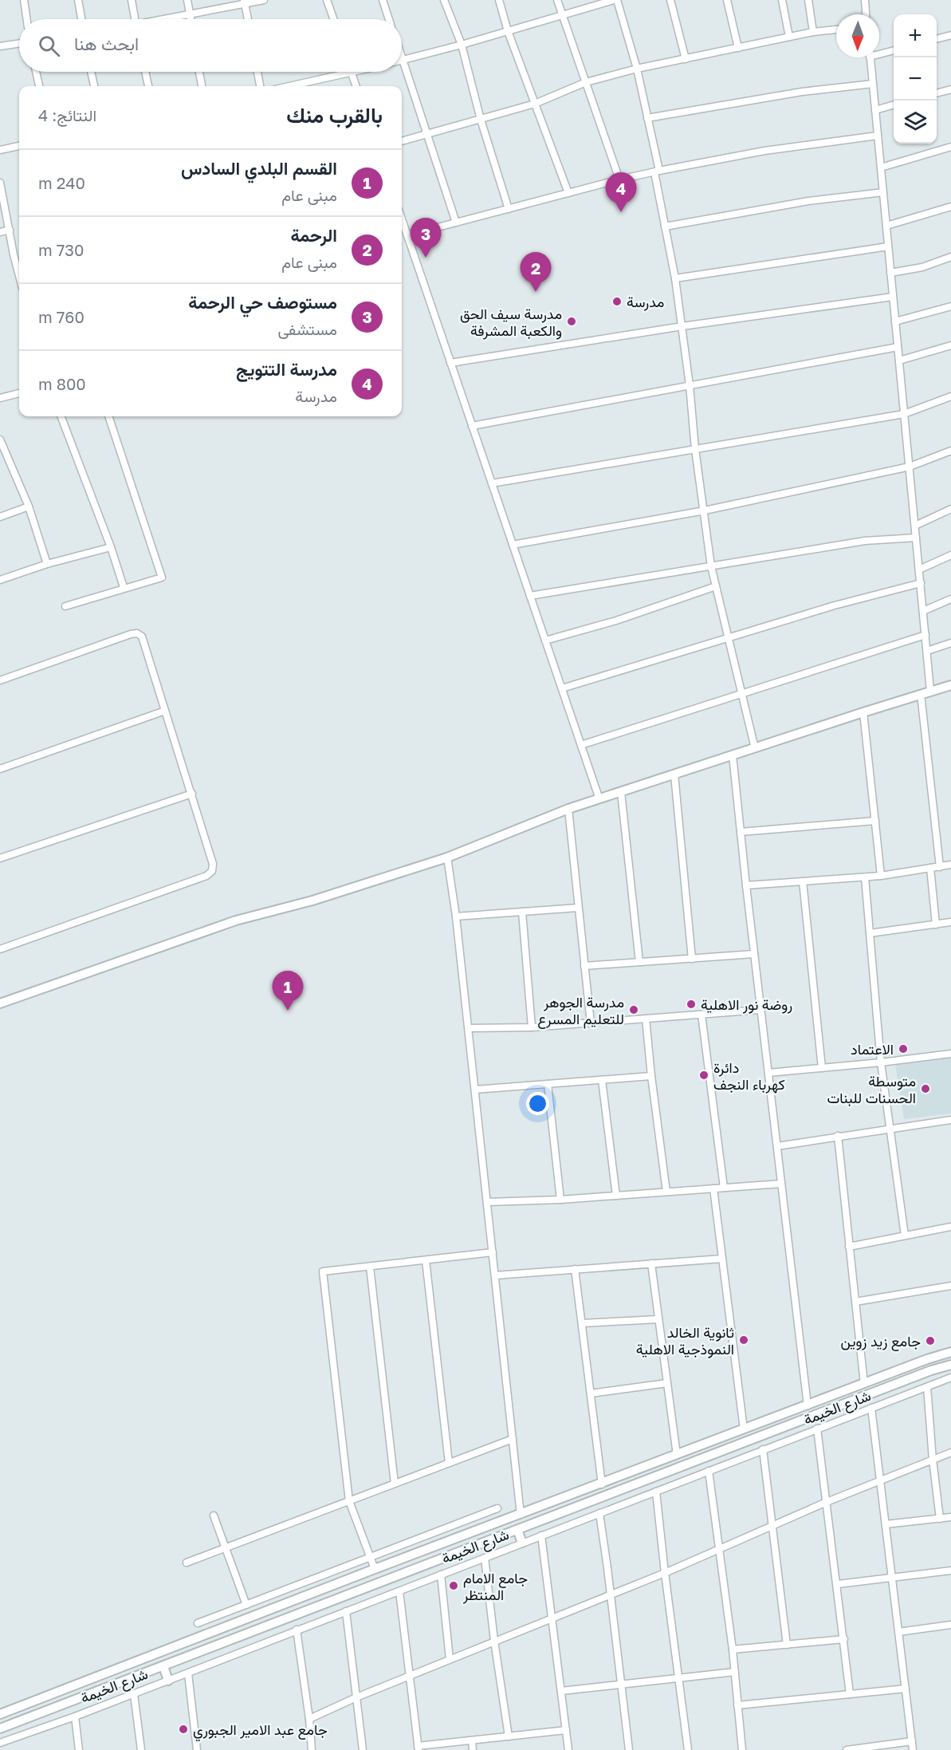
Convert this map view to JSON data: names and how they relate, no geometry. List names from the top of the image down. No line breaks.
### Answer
{"streets":{"street":["شارع الخيمة"]},"places":["مدرسة","مدرسة سيف الحق والكعبة المشرفة","روضة نور الاهلية","مدرسة الجوهر للتعليم المسرع","الاعتماد","دائرة كهرباء النجف","متوسطة الحسنات للبنات","ثانوية الخالد النموذجية الاهلية","جامع زيد زوين","جامع الامام المنتظر","جامع عبد الامير الجبوري"],"north":"bottom","page":{"map_buttons":["+","−"],"search":"ابحث هنا","heading":["بالقرب منك","النتائج: 4"],"list":[{"mark":"1","name":"القسم البلدي السادس","note":"مبنى عام","value":"240 m"},{"mark":"2","name":"الرحمة","note":"مبنى عام","value":"730 m"},{"mark":"3","name":"مستوصف حي الرحمة","note":"مستشفى","value":"760 m"},{"mark":"4","name":"مدرسة التتويج","note":"مدرسة","value":"800 m"}],"pins":["4","3","2","1"]}}
